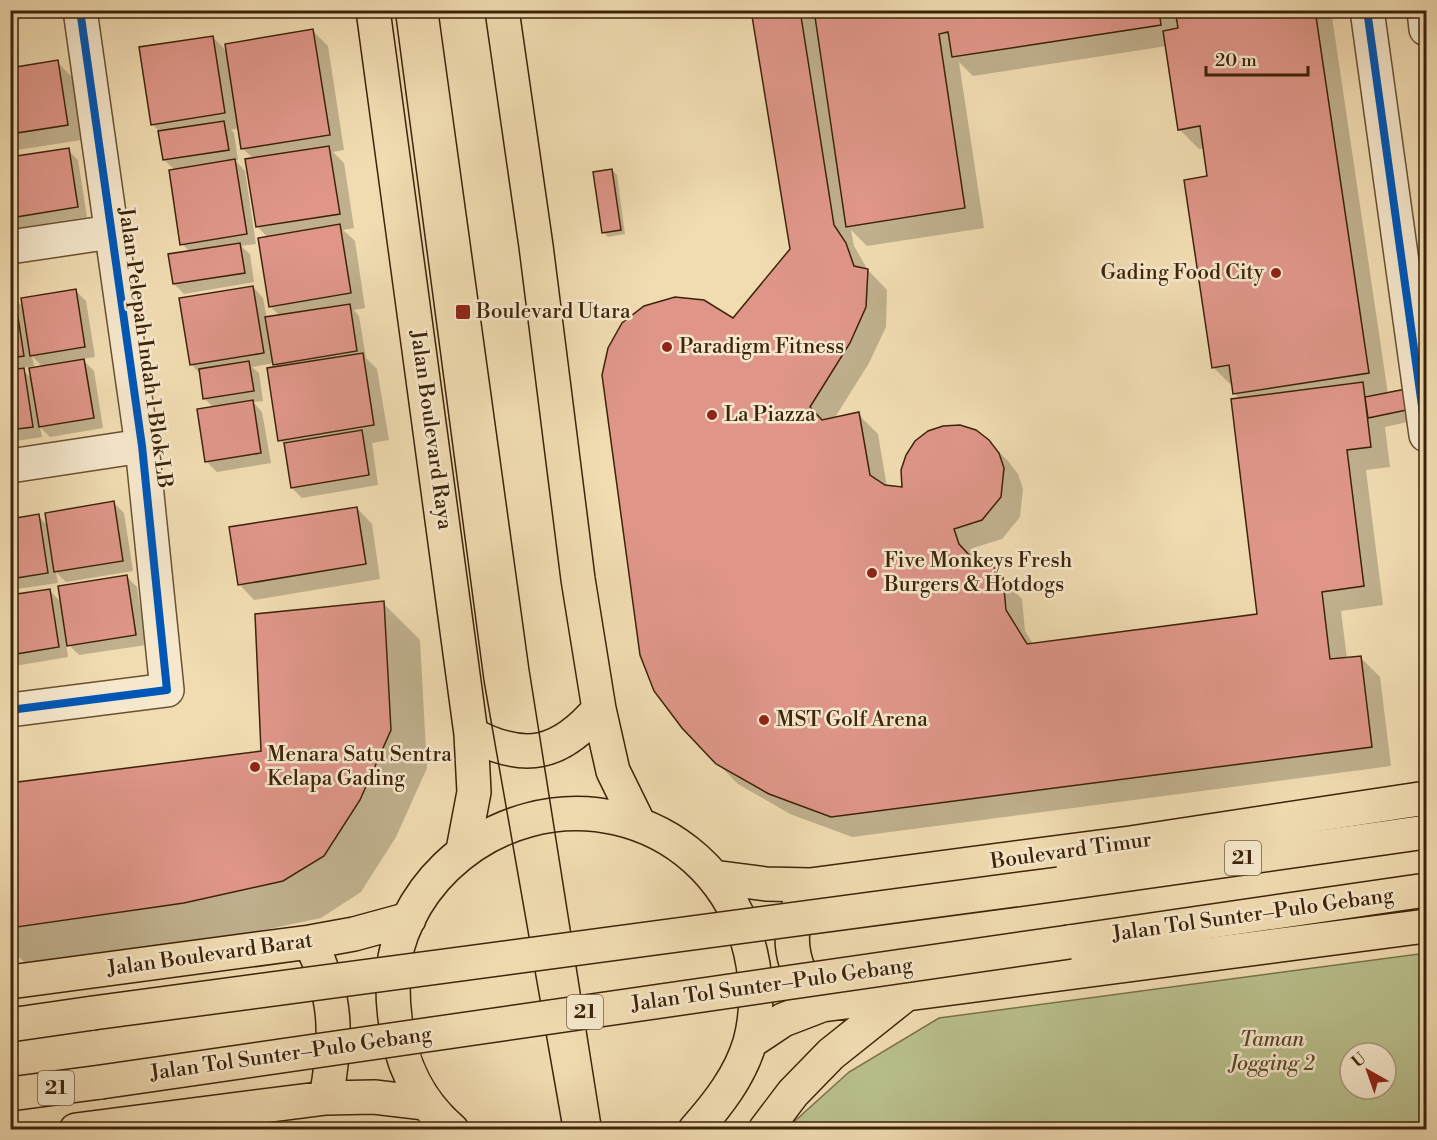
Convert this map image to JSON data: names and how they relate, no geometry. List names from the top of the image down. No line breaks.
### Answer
{"streets":{"main road":["Jalan Boulevard Raya","Boulevard Timur","21","Jalan Tol Sunter–Pulo Gebang","Jalan Boulevard Barat"],"street":["Jalan Pelepah Indah 1 Blok LB"]},"parks":["Taman Jogging 2"],"places":{"other":["Gading Food City","Paradigm Fitness","La Piazza","Five Monkeys Fresh Burgers & Hotdogs","MST Golf Arena","Menara Satu Sentra Kelapa Gading"],"transit":["Boulevard Utara"]},"scale_bar":"20 m","north":"top left"}
